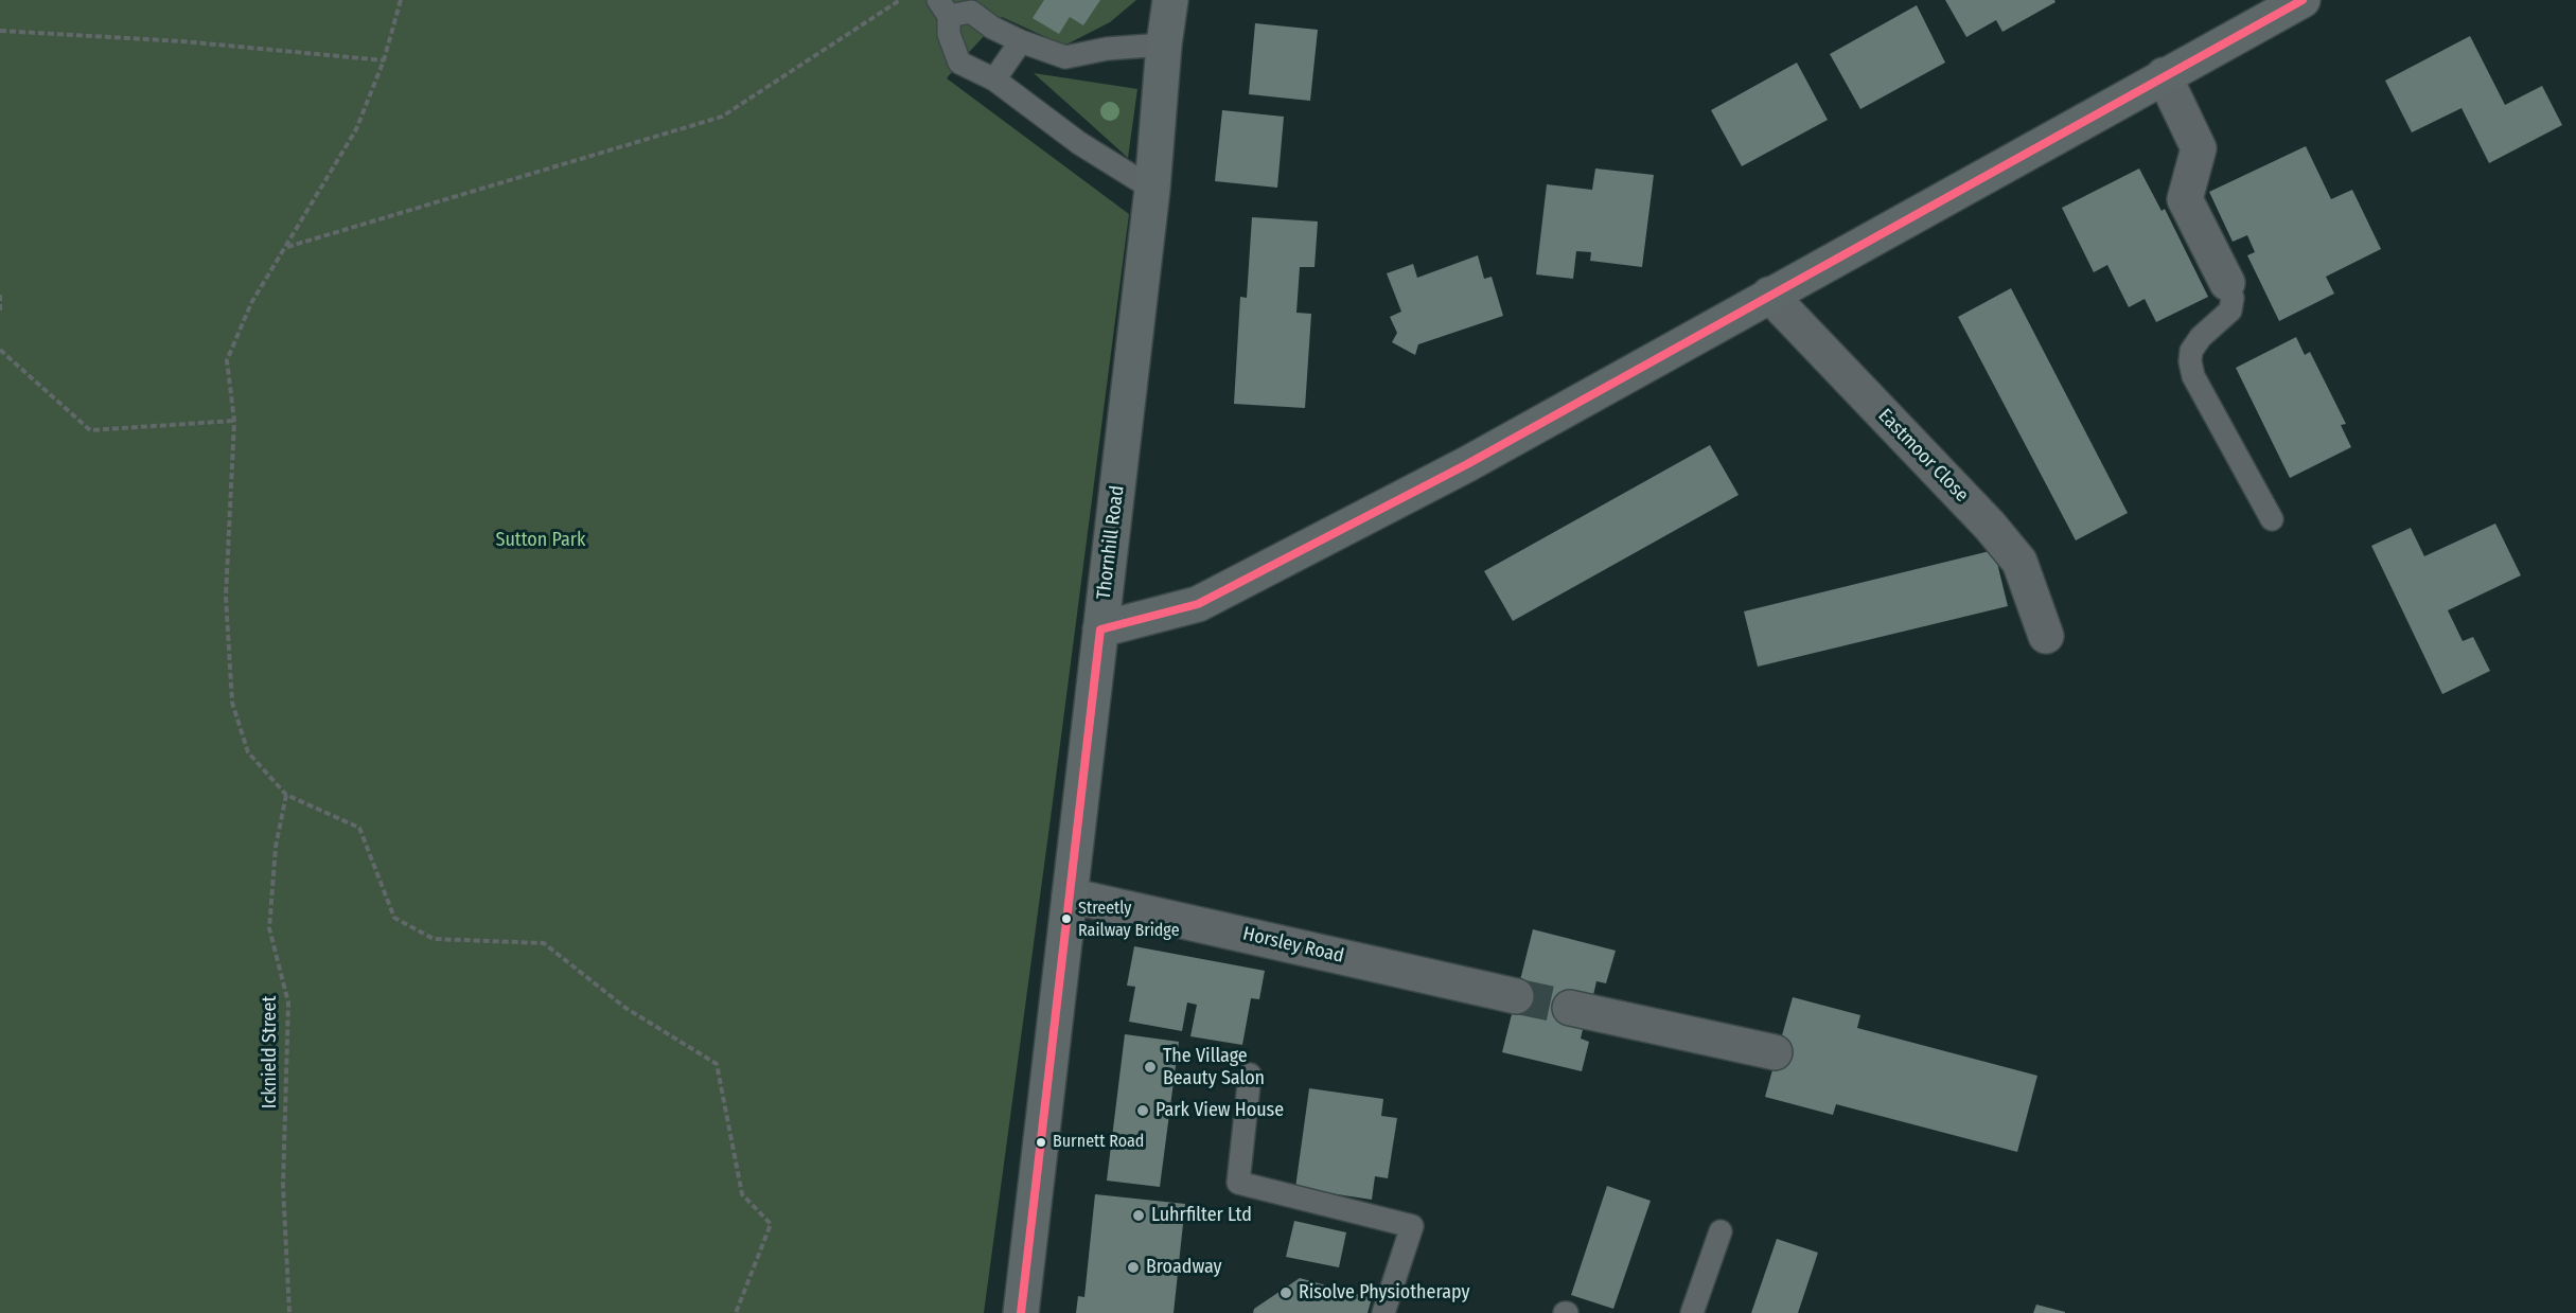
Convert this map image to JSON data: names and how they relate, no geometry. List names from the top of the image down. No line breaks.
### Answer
{"streets":{"main road":["Thornhill Road"],"street":["Eastmoor Close","Horsley Road"],"path":["Icknield Street"]},"crossings":[["Thornhill Road","Horsley Road"]],"parks":["Sutton Park"],"places":["Streetly Railway Bridge","The Village Beauty Salon","Park View House","Burnett Road","Luhrfilter Ltd","Broadway","Risolve Physiotherapy"]}
